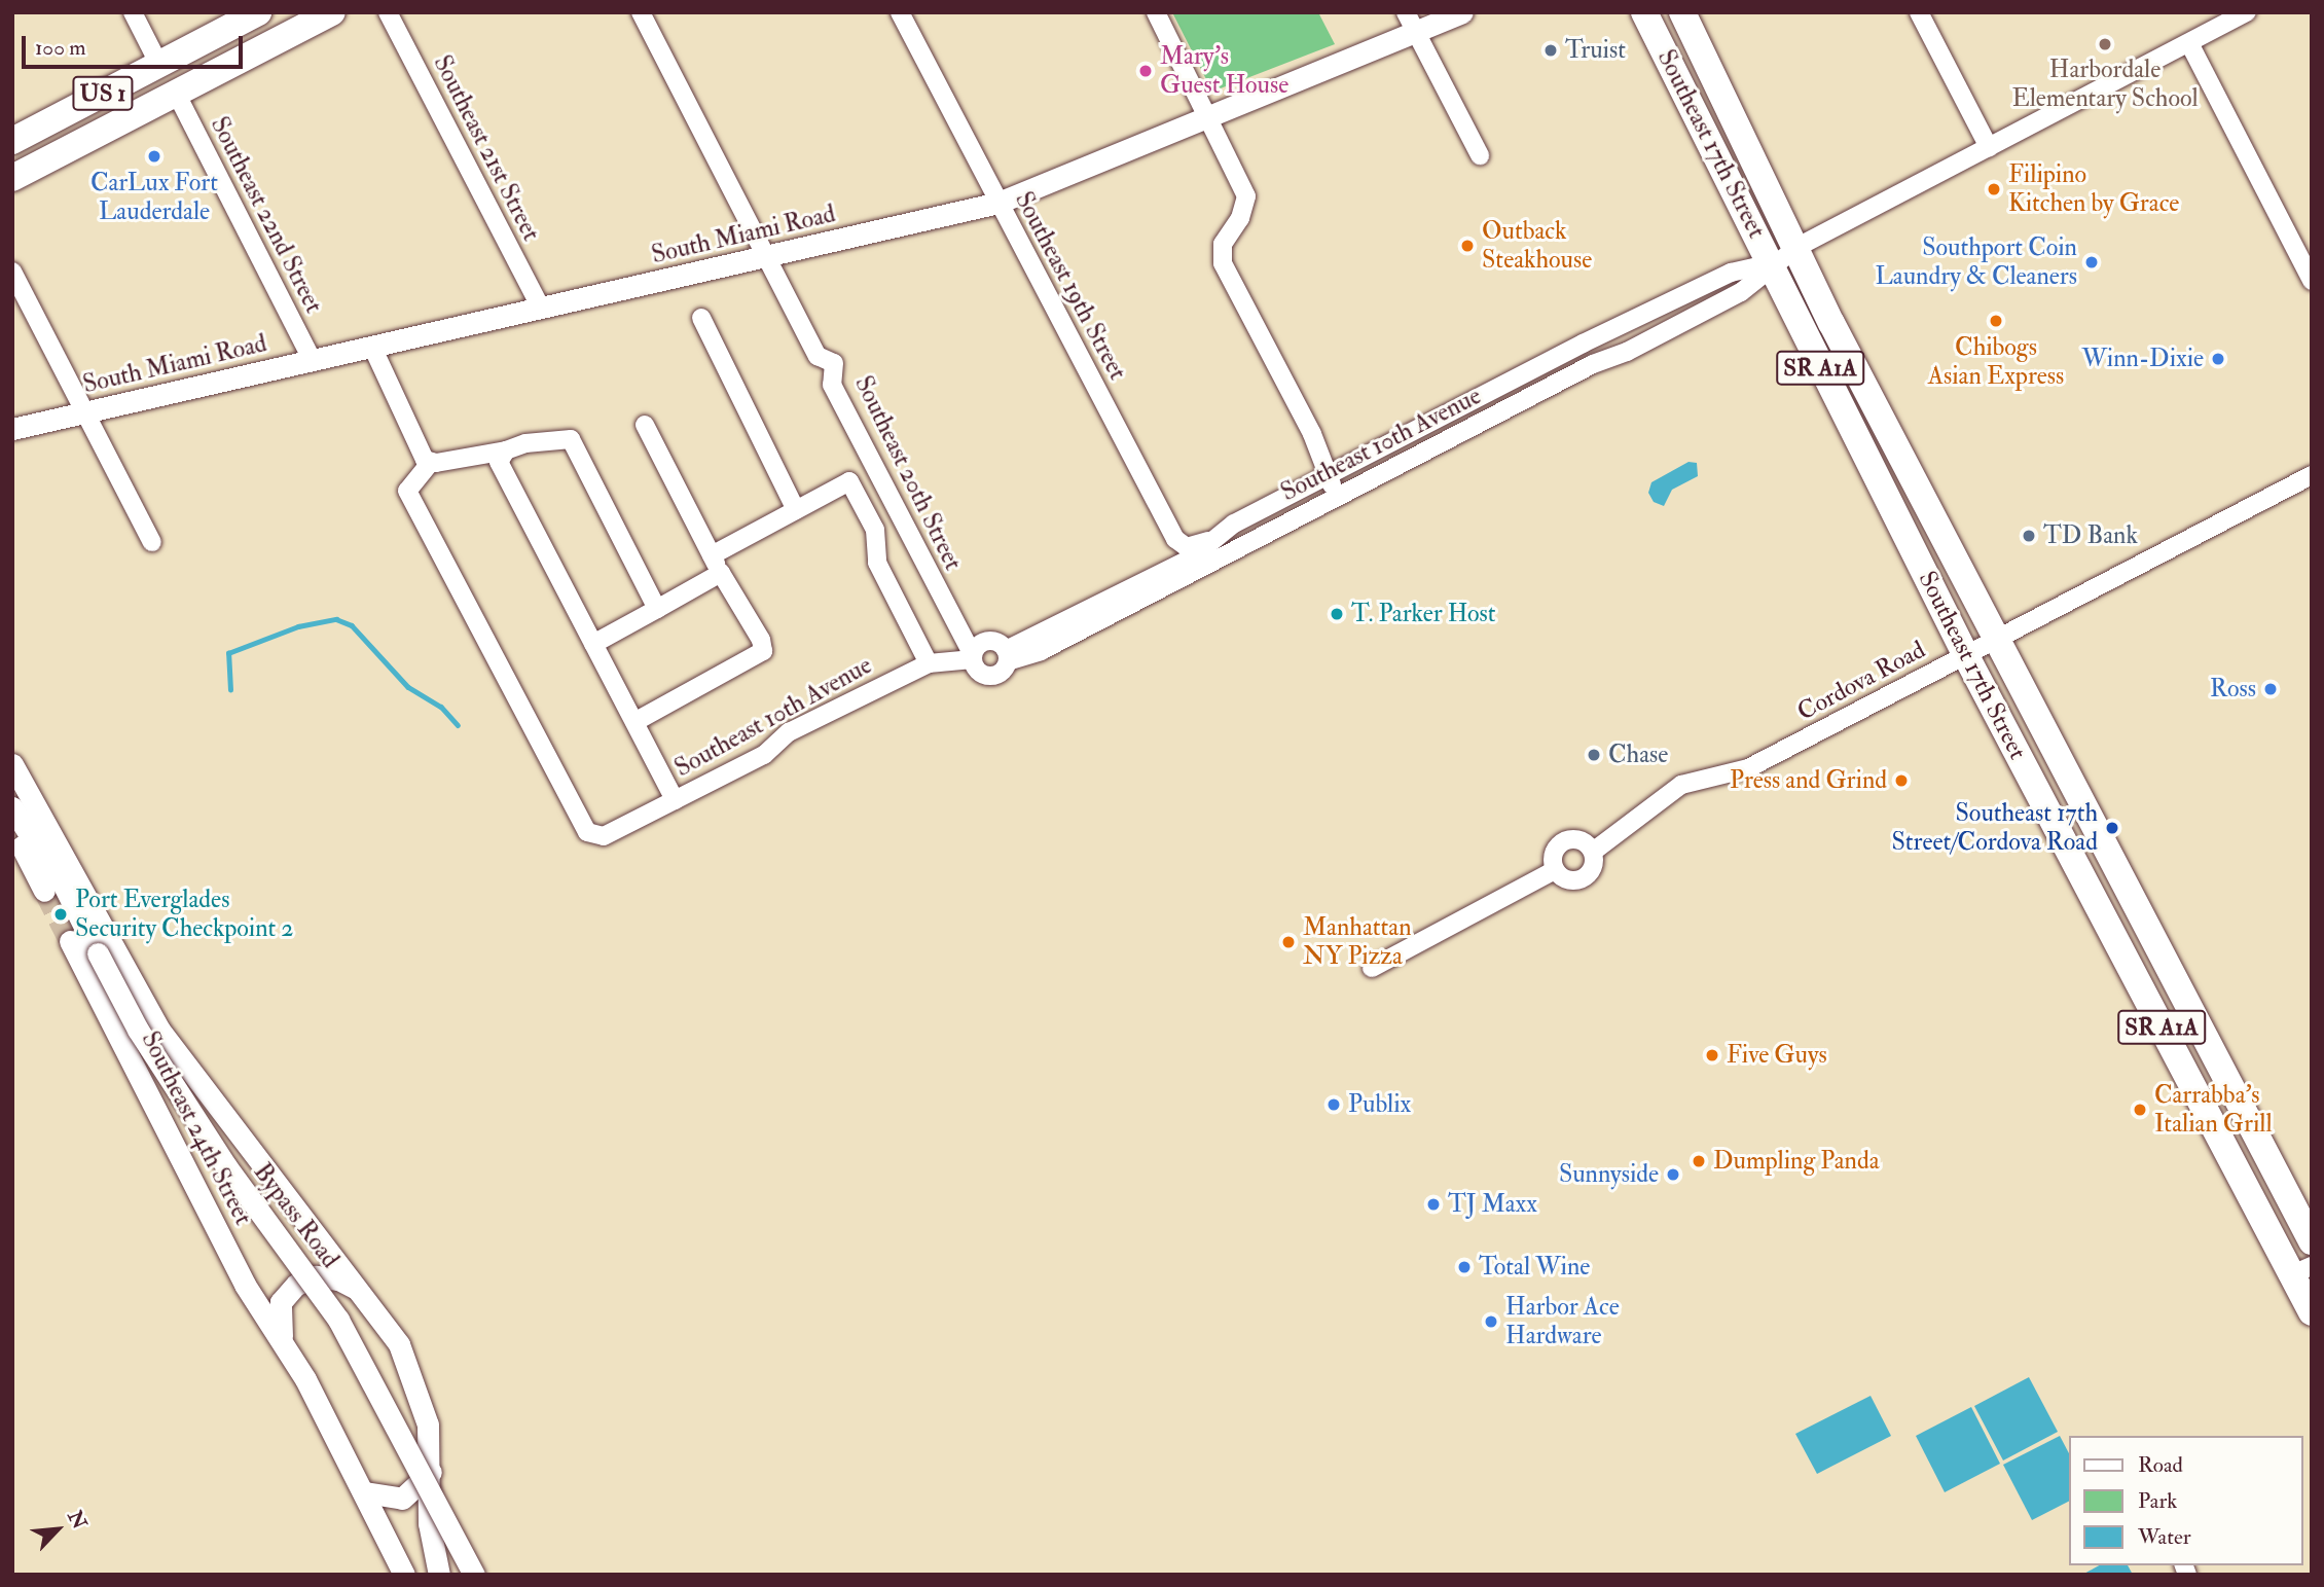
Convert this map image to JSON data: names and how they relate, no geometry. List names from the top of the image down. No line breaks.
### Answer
{"streets":{"main road":["US 1","Southeast 17th Street","SR A1A"],"street":["Southeast 21st Street","Southeast 22nd Street","South Miami Road","Southeast 19th Street","Southeast 10th Avenue","Southeast 20th Street","Cordova Road","Southeast 24th Street","Bypass Road"]},"crossings":[["US 1","Southeast 22nd Street"],["Southeast 17th Street","Southeast 10th Avenue"],["Southeast 17th Street","Cordova Road"],["Southeast 21st Street","South Miami Road"],["Southeast 22nd Street","South Miami Road"],["South Miami Road","Southeast 19th Street"],["South Miami Road","Southeast 20th Street"],["Southeast 19th Street","Southeast 10th Avenue"],["Southeast 10th Avenue","Southeast 20th Street"],["Southeast 24th Street","Bypass Road"]],"places":["Harbordale Elementary School","Truist","Mary's Guest House","CarLux Fort Lauderdale","Filipino Kitchen by Grace","Outback Steakhouse","Southport Coin Laundry & Cleaners","Chibogs Asian Express","Winn-Dixie","TD Bank","T. Parker Host","Ross","Chase","Press and Grind","Southeast 17th Street/Cordova Road","Port Everglades Security Checkpoint 2","Manhattan NY Pizza","Five Guys","Publix","Carrabba's Italian Grill","Dumpling Panda","Sunnyside","TJ Maxx","Total Wine","Harbor Ace Hardware"],"legend":["Road","Park","Water"],"scale_bar":"100 m","north":"top right"}
